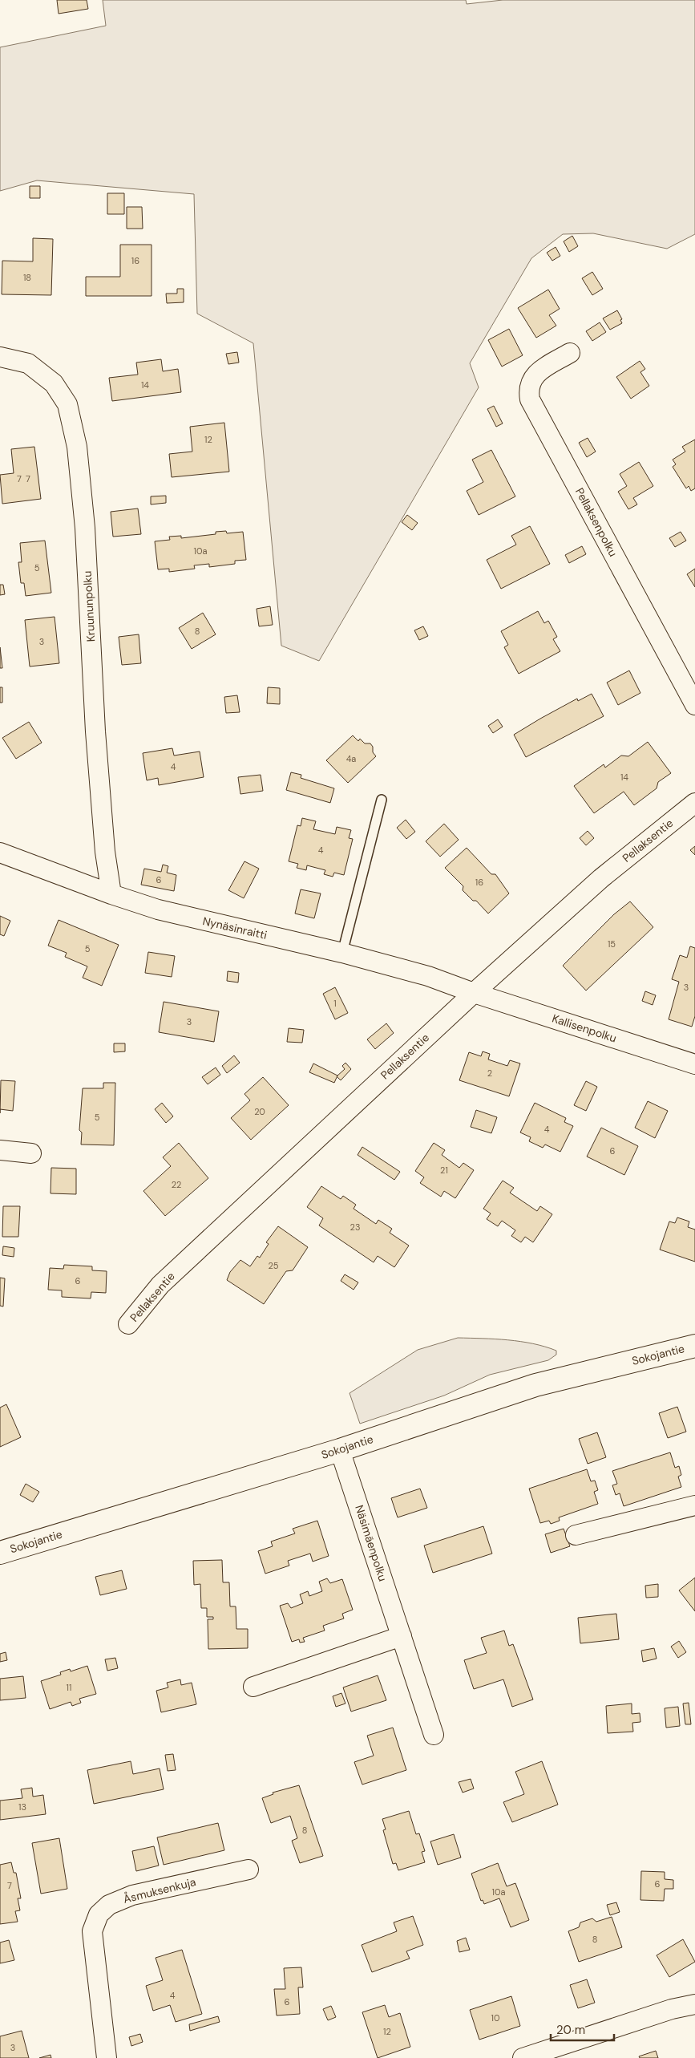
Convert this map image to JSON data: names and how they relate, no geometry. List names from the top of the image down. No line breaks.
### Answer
{"streets":{"street":["Pellaksenpolku","Kruununpolku","Pellaksentie","Nynäsinraitti","Kallisenpolku","Sokojantie","Näsimäenpolku","Åsmuksenkuja"]},"crossings":[["Kruununpolku","Nynäsinraitti"],["Pellaksentie","Nynäsinraitti"],["Pellaksentie","Kallisenpolku"],["Nynäsinraitti","Kallisenpolku"],["Sokojantie","Näsimäenpolku"]],"house_numbers":["16","18","14","12","7","7","10a","5","8","3","4a","4","14","4","6","16","15","5","3","1","3","2","20","5","4","6","21","22","23","25","6","11","13","8","6","7","10a","8","4","6","10","12","3"],"scale_bar":"20 m"}
